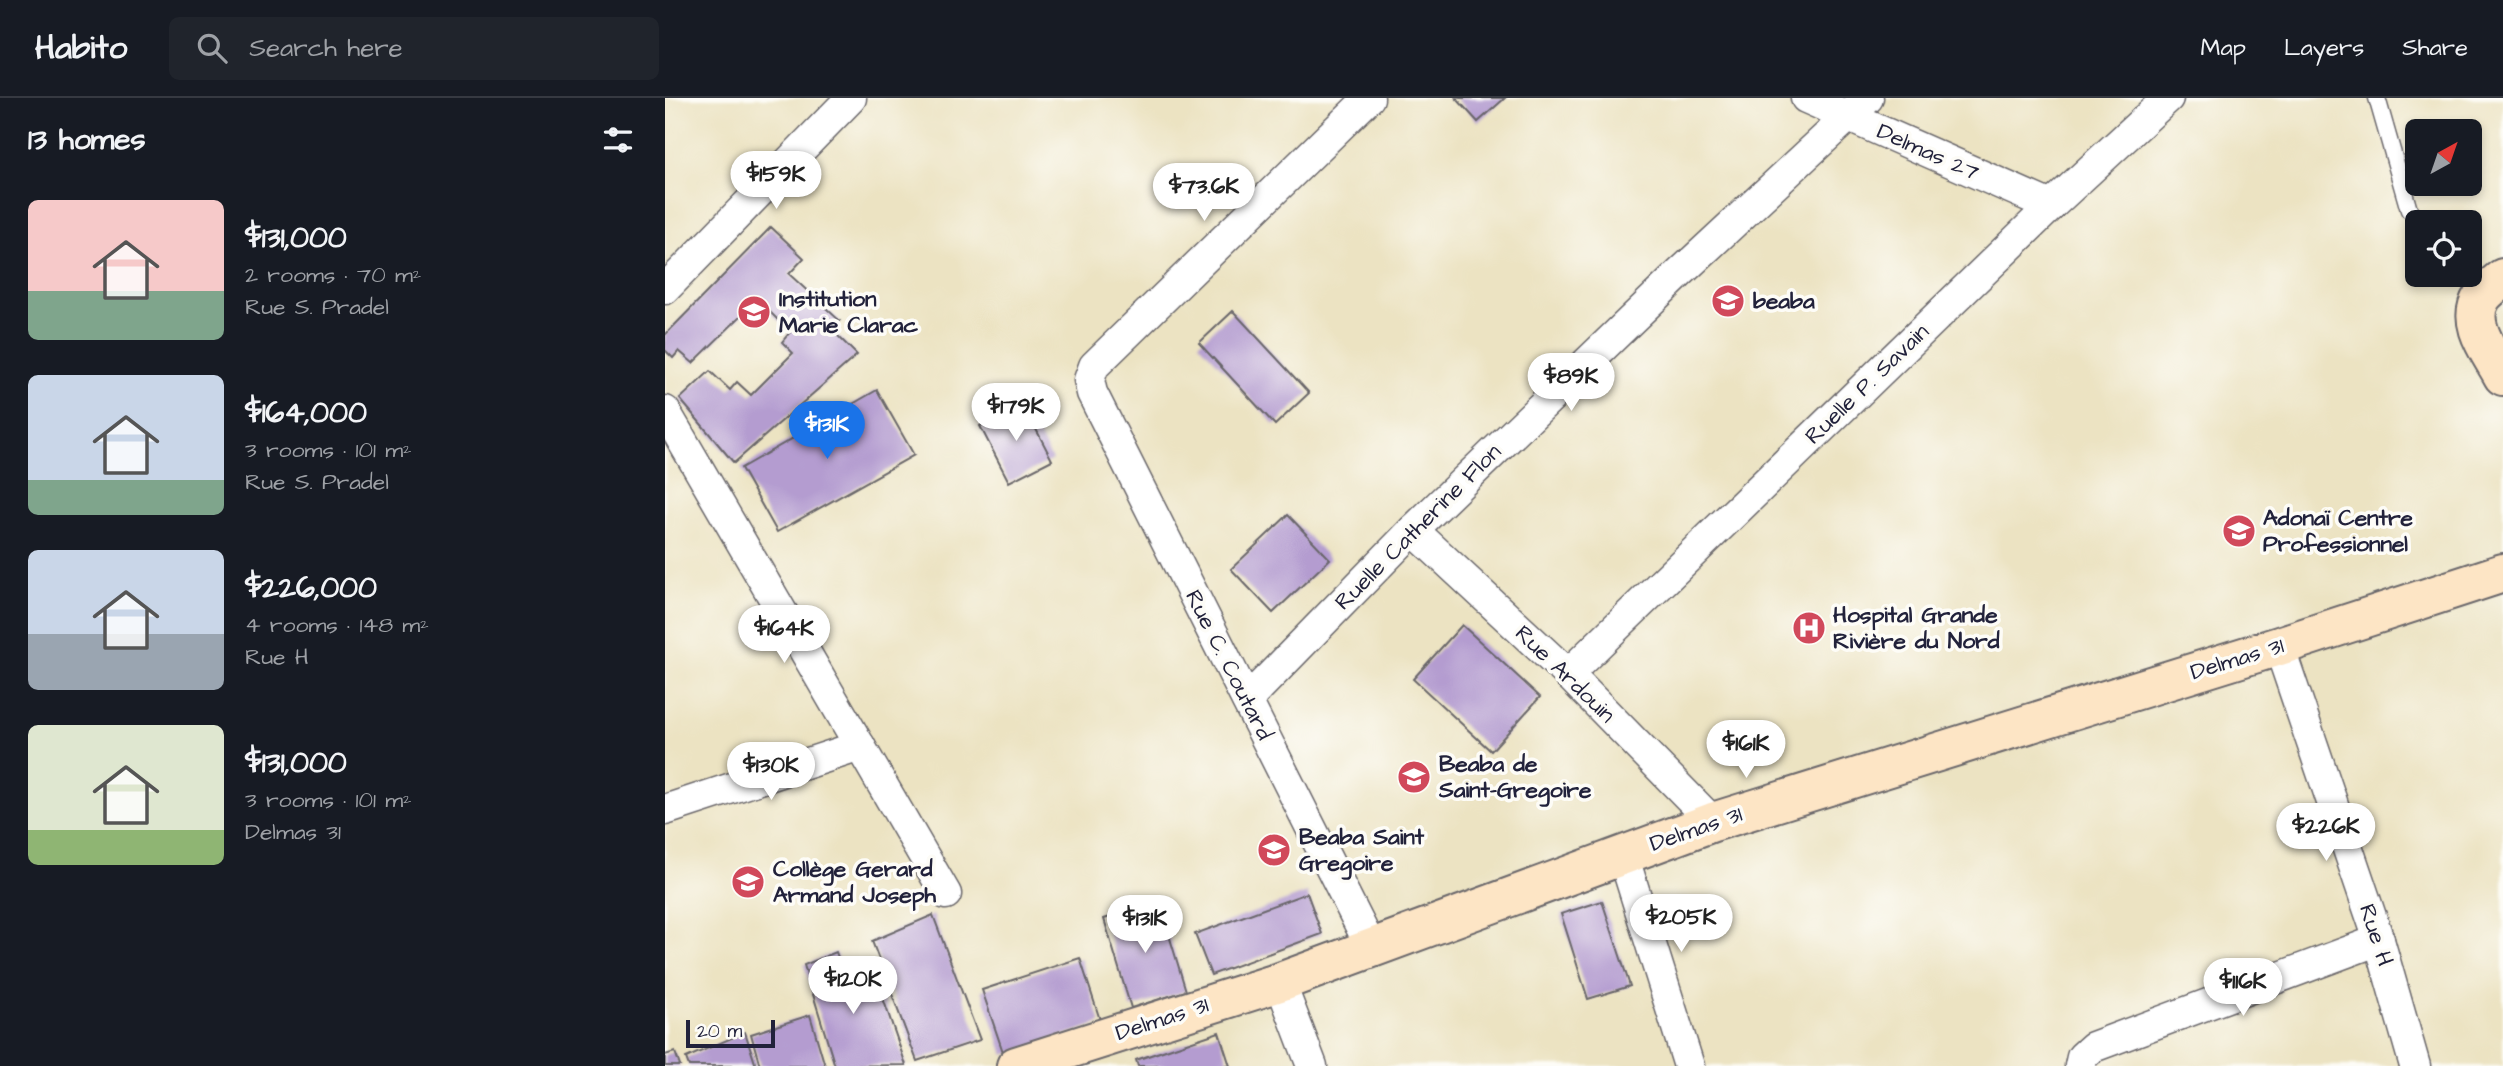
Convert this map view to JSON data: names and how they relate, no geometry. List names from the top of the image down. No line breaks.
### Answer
{"streets":{"street":["Delmas 27","Ruelle P. Savain","Ruelle Catherine Flon","Delmas 31","Rue C. Coutard","Rue Ardouin","Rue H"]},"crossings":[["Delmas 27","Ruelle P. Savain"],["Delmas 27","Ruelle Catherine Flon"],["Ruelle P. Savain","Rue Ardouin"],["Ruelle Catherine Flon","Rue C. Coutard"],["Ruelle Catherine Flon","Rue Ardouin"],["Delmas 31","Rue C. Coutard"],["Delmas 31","Rue Ardouin"],["Delmas 31","Rue H"]],"places":{"school or university":["beaba","Institution Marie Clarac","Adonaï Centre Professionnel","Beaba de Saint-Gregoire","Beaba Saint Gregoire","Collège Gerard Armand Joseph"],"hospital":["Hospital Grande Rivière du Nord"]},"scale_bar":"20 m","north":"top right","page":{"header":"Habito","search":"Search here","nav":["Map","Layers","Share"],"heading":"13 homes","price":["$159K","$73.6K","$89K","$179K","$131K","$164K","$161K","$130K","$226K","$205K","$131K","$120K","$116K"],"list":[{"name":"$131,000","note":"2 rooms · 70 m² · Rue S. Pradel"},{"name":"$164,000","note":"3 rooms · 101 m² · Rue S. Pradel"},{"name":"$226,000","note":"4 rooms · 148 m² · Rue H"},{"name":"$131,000","note":"3 rooms · 101 m² · Delmas 31"}],"scale":"20 m"}}
